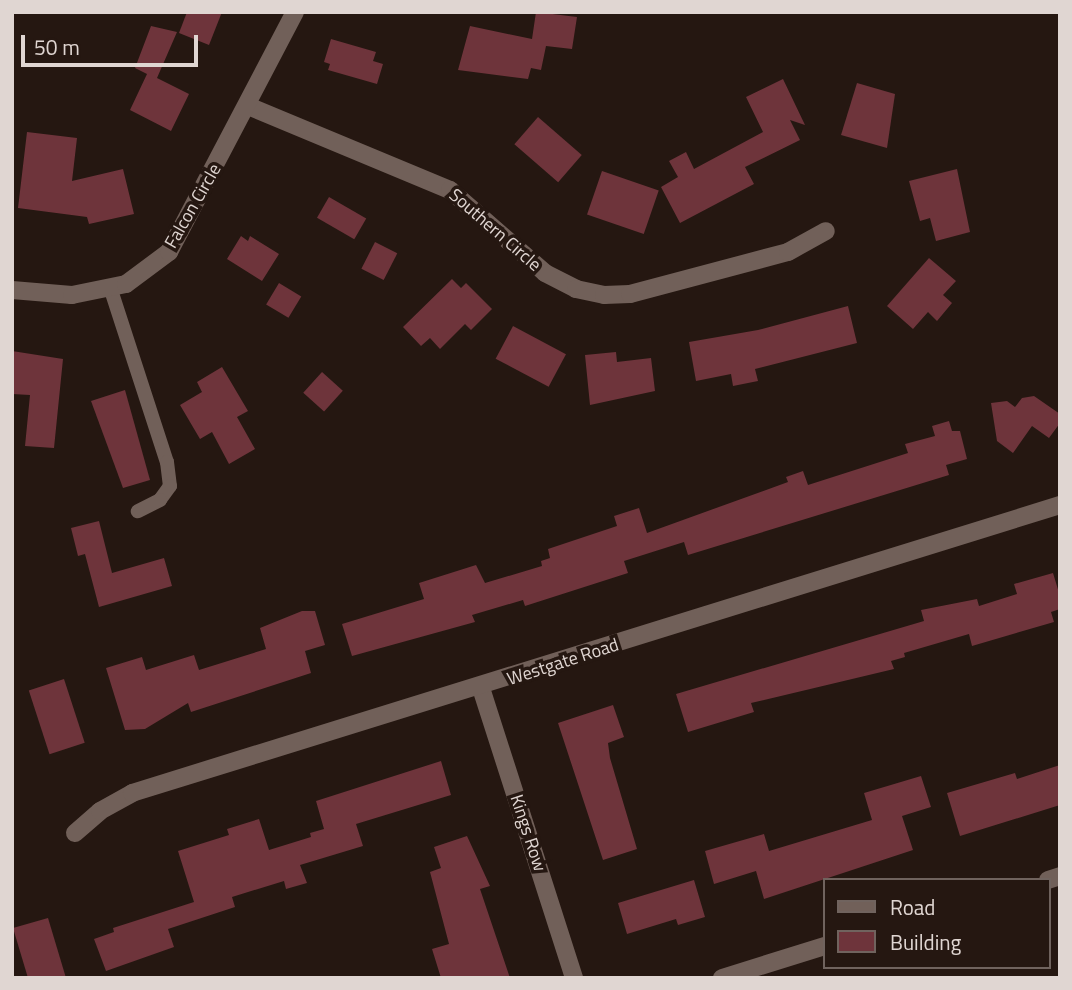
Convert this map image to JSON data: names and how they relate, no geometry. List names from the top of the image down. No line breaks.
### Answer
{"streets":{"street":["Falcon Circle","Southern Circle","Westgate Road","Kings Row"]},"crossings":[["Falcon Circle","Southern Circle"],["Westgate Road","Kings Row"]],"legend":["Road","Building"],"scale_bar":"50 m"}
